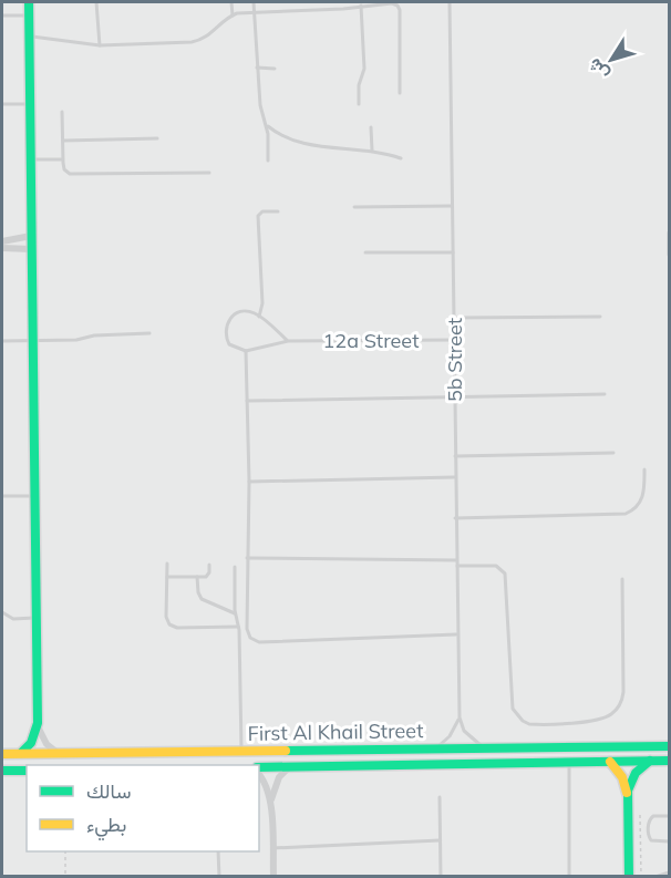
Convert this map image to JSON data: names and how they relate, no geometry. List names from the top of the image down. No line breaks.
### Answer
{"streets":{"main road":["First Al Khail Street"],"lane":["12a Street","5b Street"]},"crossings":[["12a Street","5b Street"]],"legend":["سالك","بطيء"],"north":"bottom left"}
